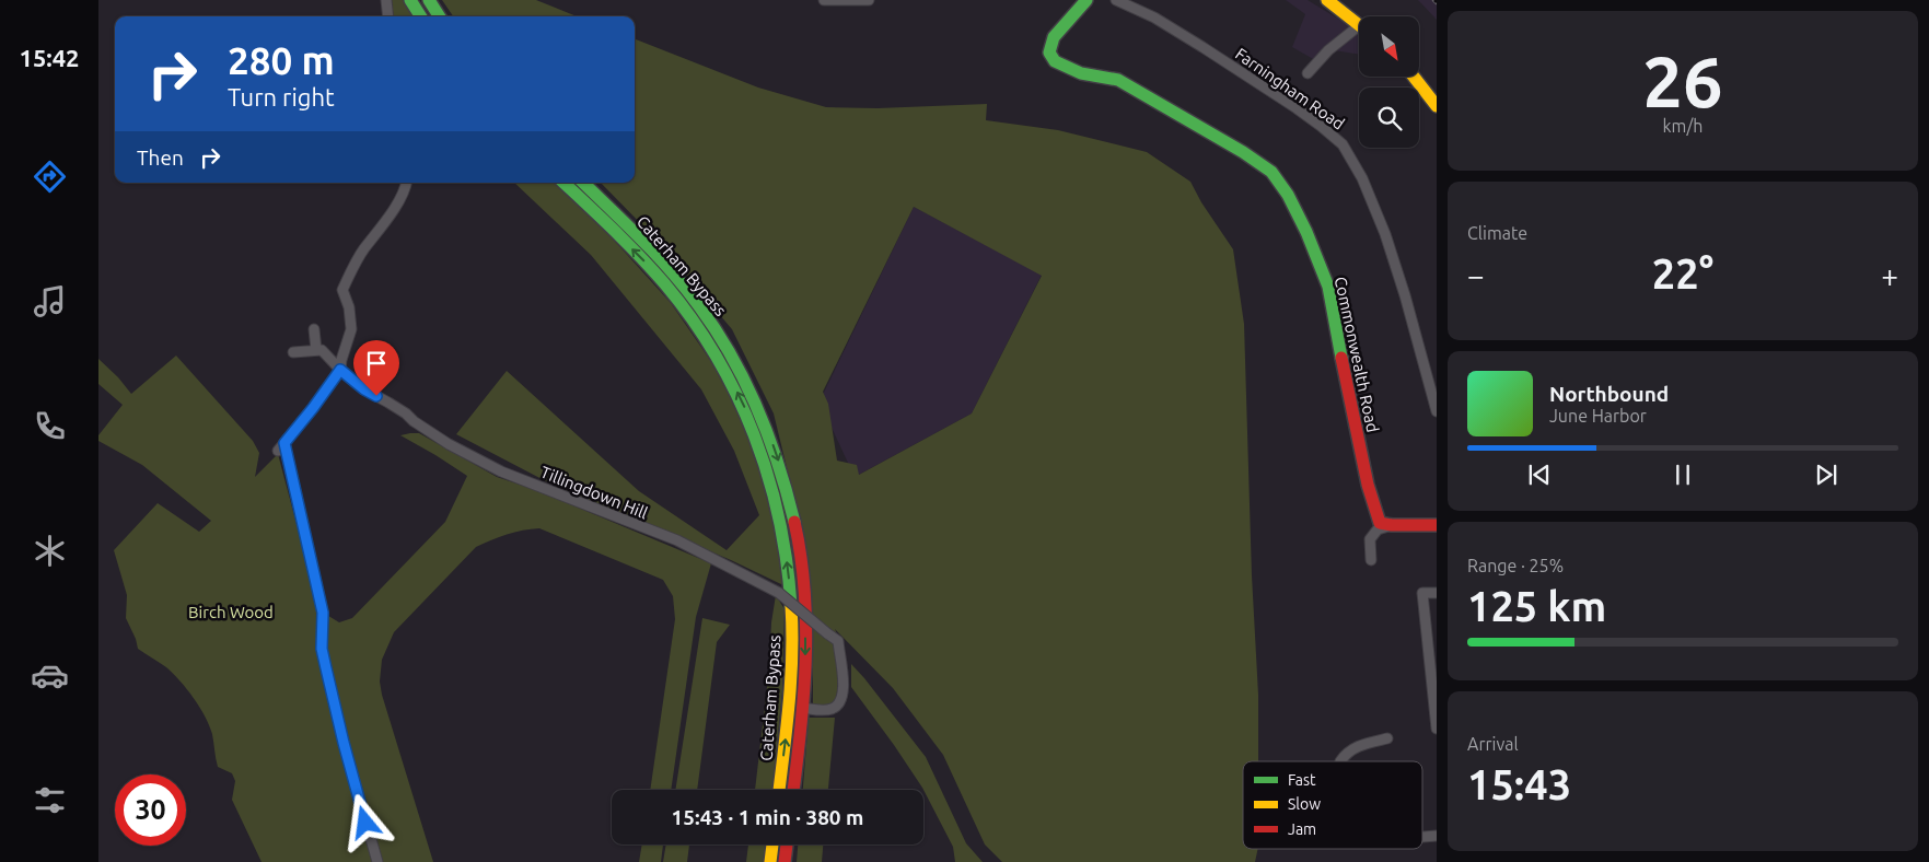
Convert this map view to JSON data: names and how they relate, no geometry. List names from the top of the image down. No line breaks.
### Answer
{"streets":{"main road":["Caterham Bypass","Commonwealth Road"],"street":["Farningham Road","Tillingdown Hill"]},"crossings":[["Caterham Bypass","Tillingdown Hill"]],"parks":["Birch Wood"],"legend":["Fast","Slow","Jam"],"north":"bottom right","page":{"tabs":"15:42","tile":[["26","km/h"],"Climate",["Range · 25%","125 km"],["Arrival","15:43"]],"turn":["280 m","Turn right"],"then":"Then","heat":["−","22°","+"],"song":["Northbound","June Harbor"],"limit":"30","trip":"15:43 · 1 min · 380 m"}}
